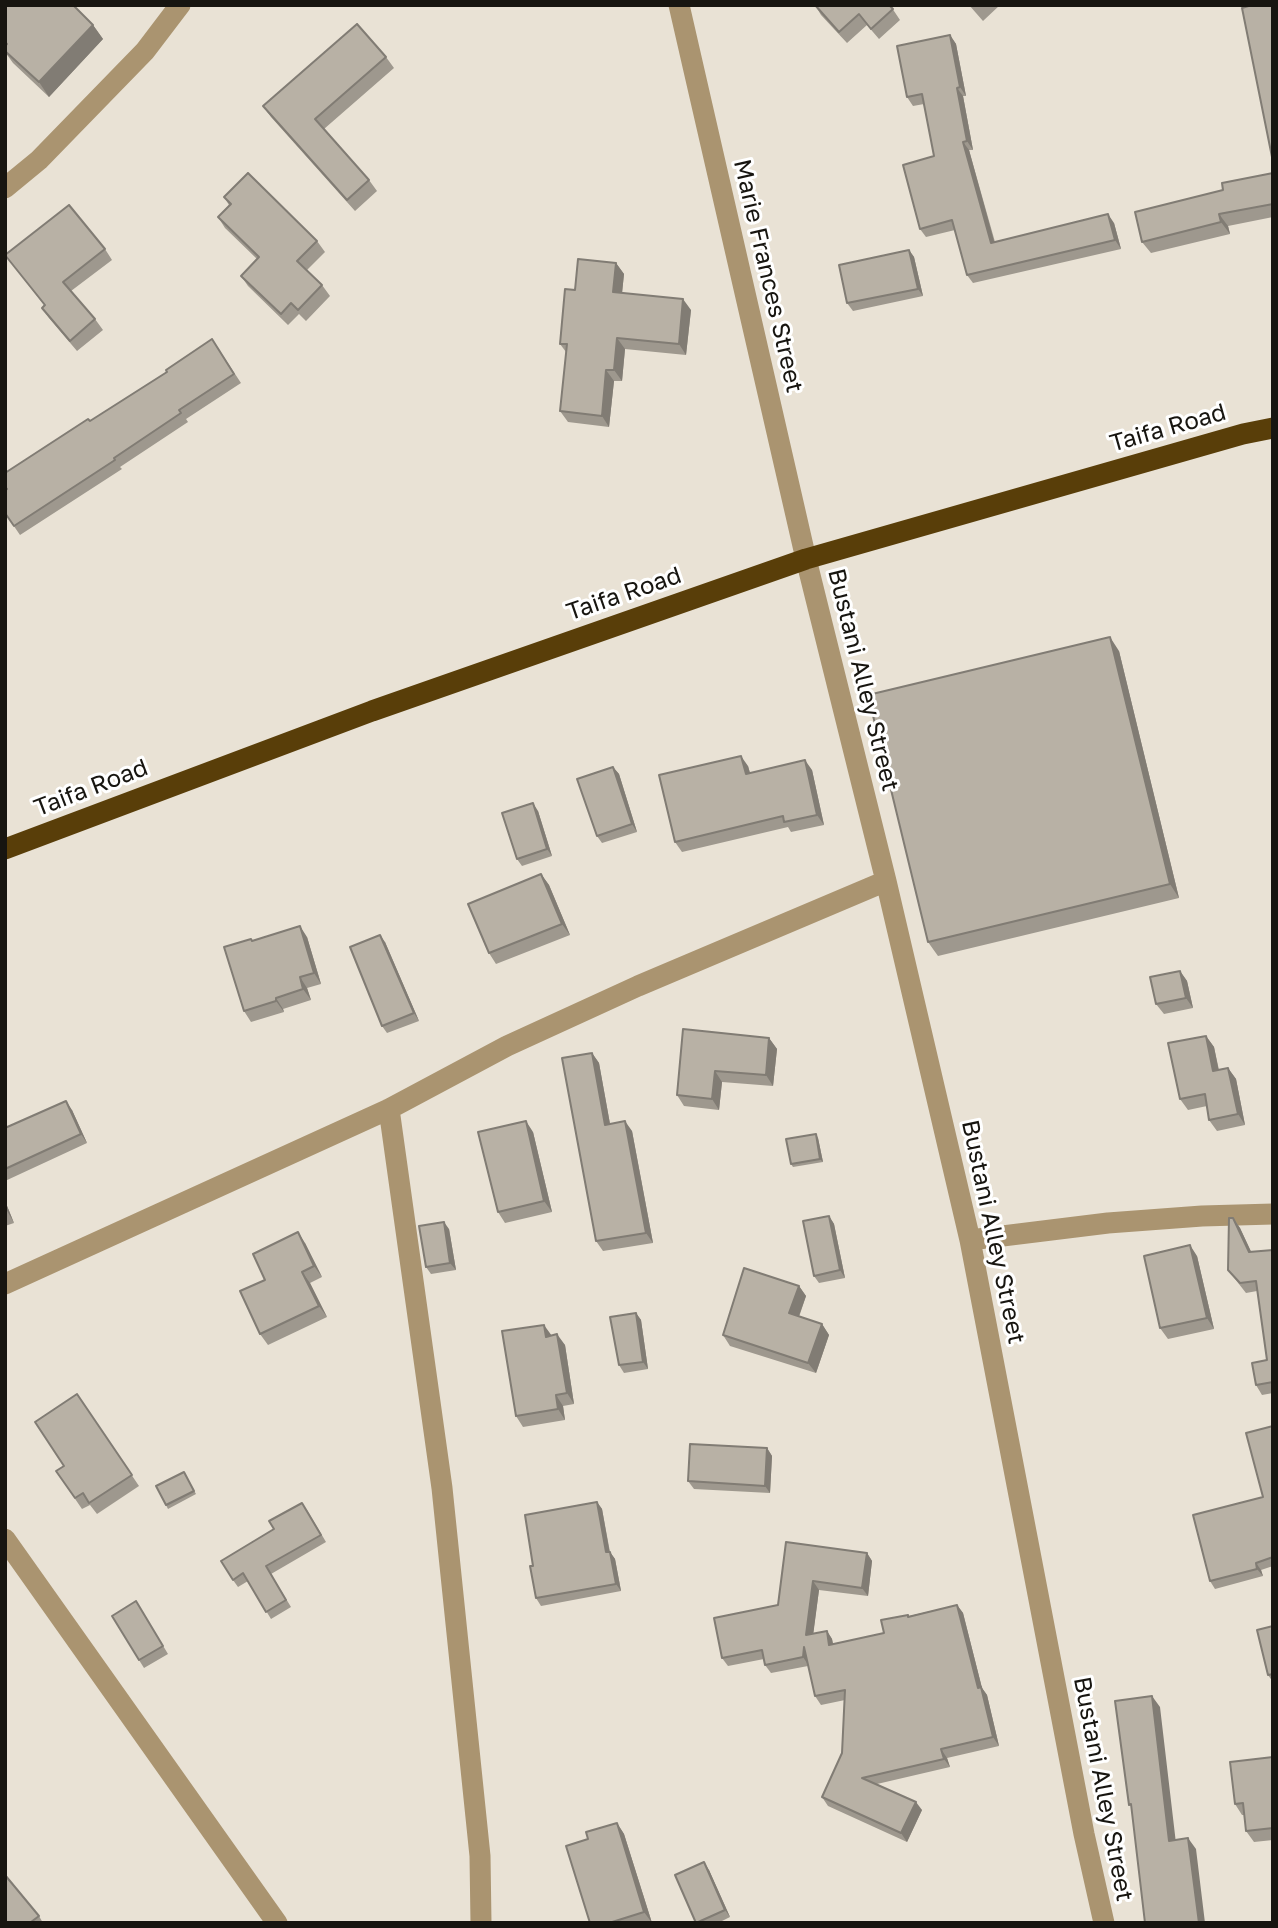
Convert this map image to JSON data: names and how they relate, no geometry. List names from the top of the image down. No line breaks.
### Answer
{"streets":{"highway":["Taifa Road"],"street":["Marie Frances Street","Bustani Alley Street"]},"crossings":[["Marie Frances Street","Taifa Road"],["Marie Frances Street","Bustani Alley Street"],["Taifa Road","Bustani Alley Street"]]}
